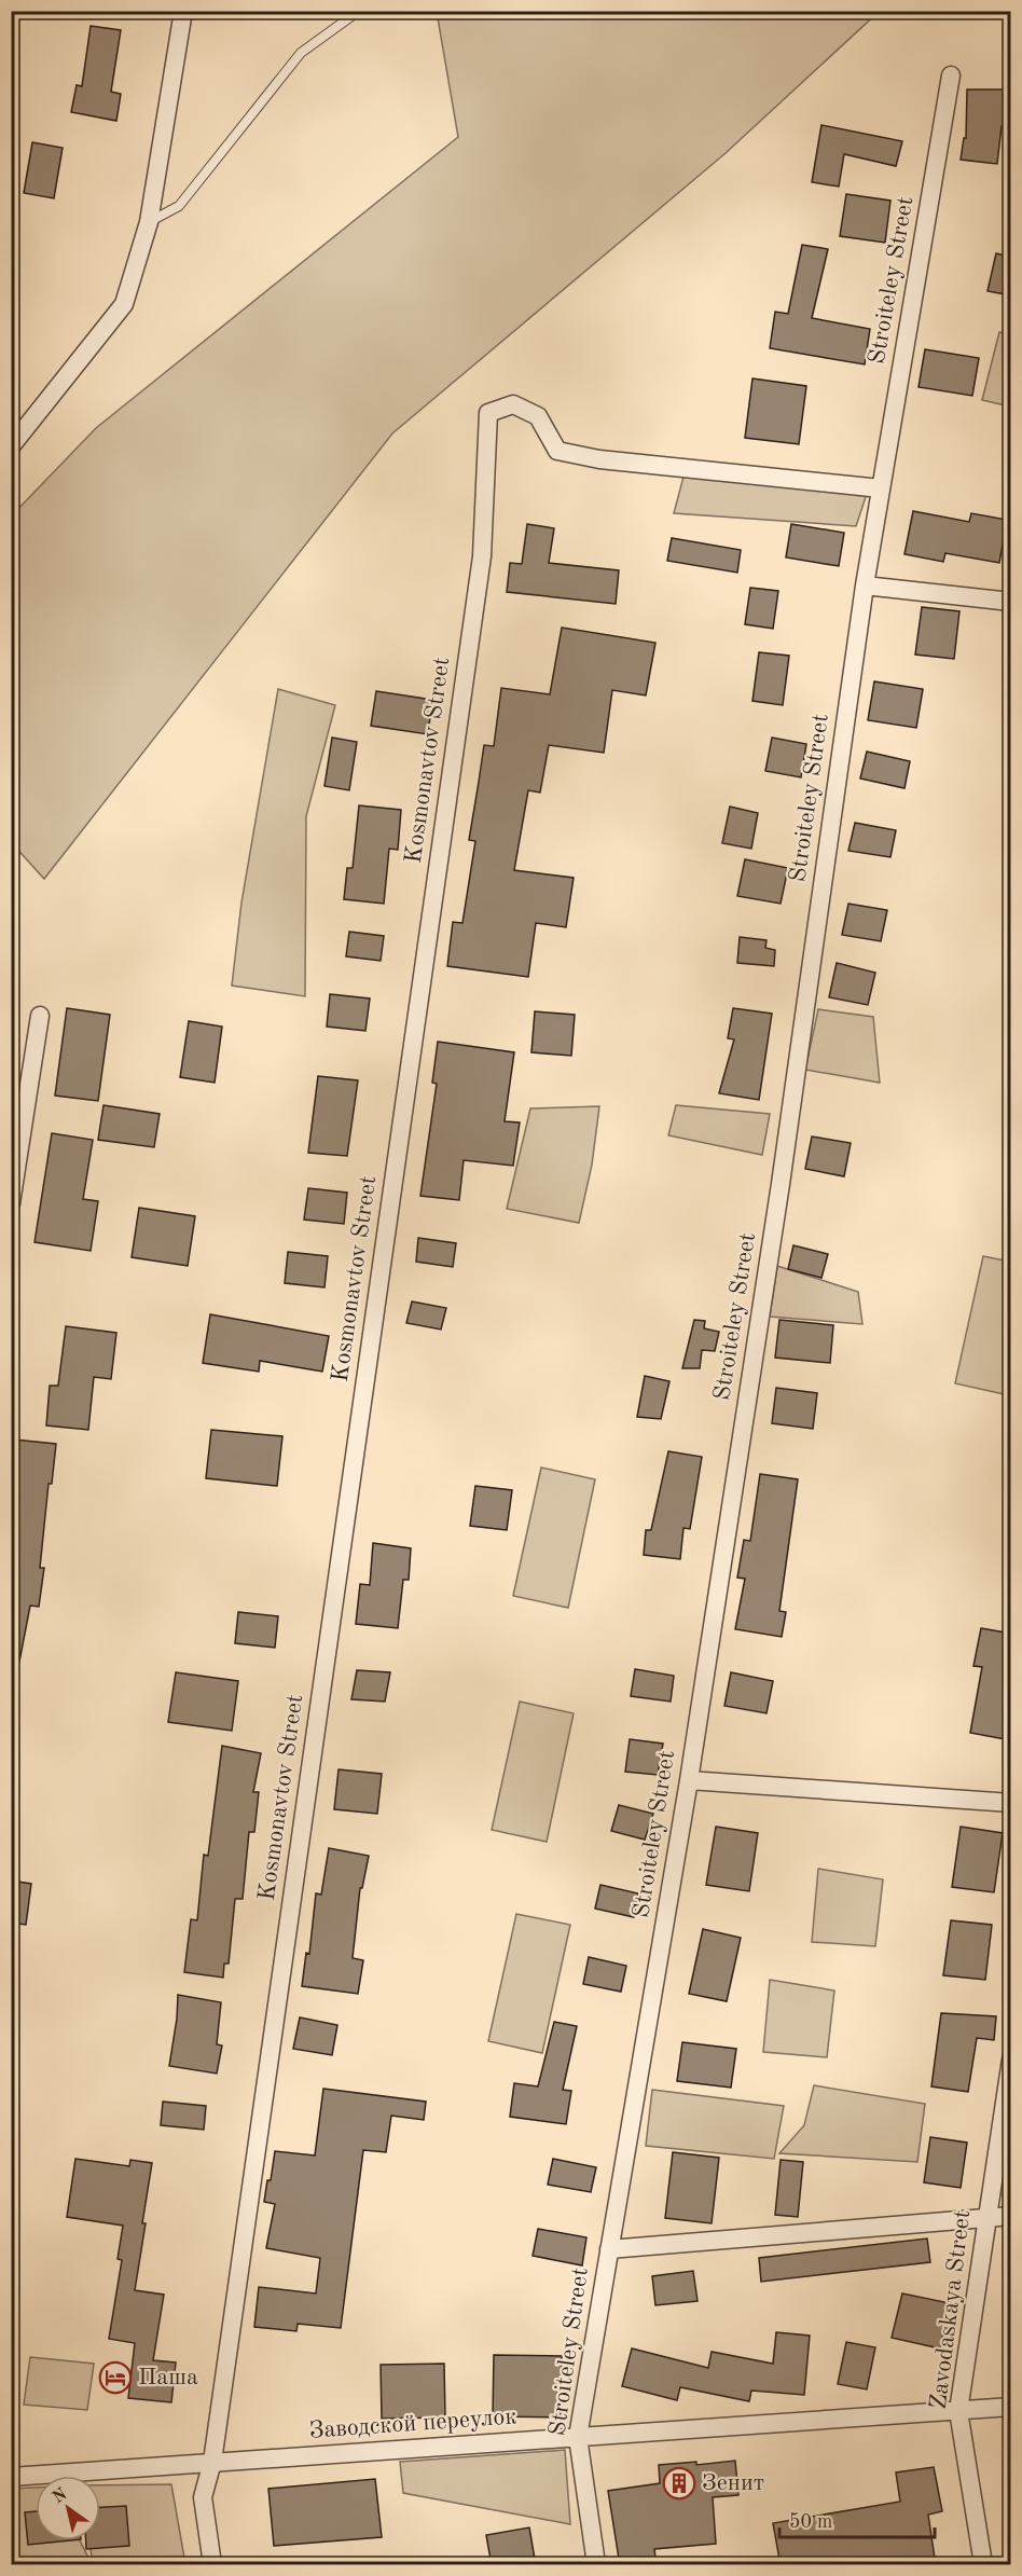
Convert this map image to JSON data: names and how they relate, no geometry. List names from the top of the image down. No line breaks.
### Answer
{"streets":{"street":["Stroiteley Street","Kosmonavtov Street","Zavodaskaya Street","Заводской переулок"]},"crossings":[["Stroiteley Street","Kosmonavtov Street"],["Stroiteley Street","Заводской переулок"],["Kosmonavtov Street","Заводской переулок"],["Zavodaskaya Street","Заводской переулок"]],"places":{"hotel":["Паша"],"building":["Зенит"]},"scale_bar":"50 m","north":"top left"}
